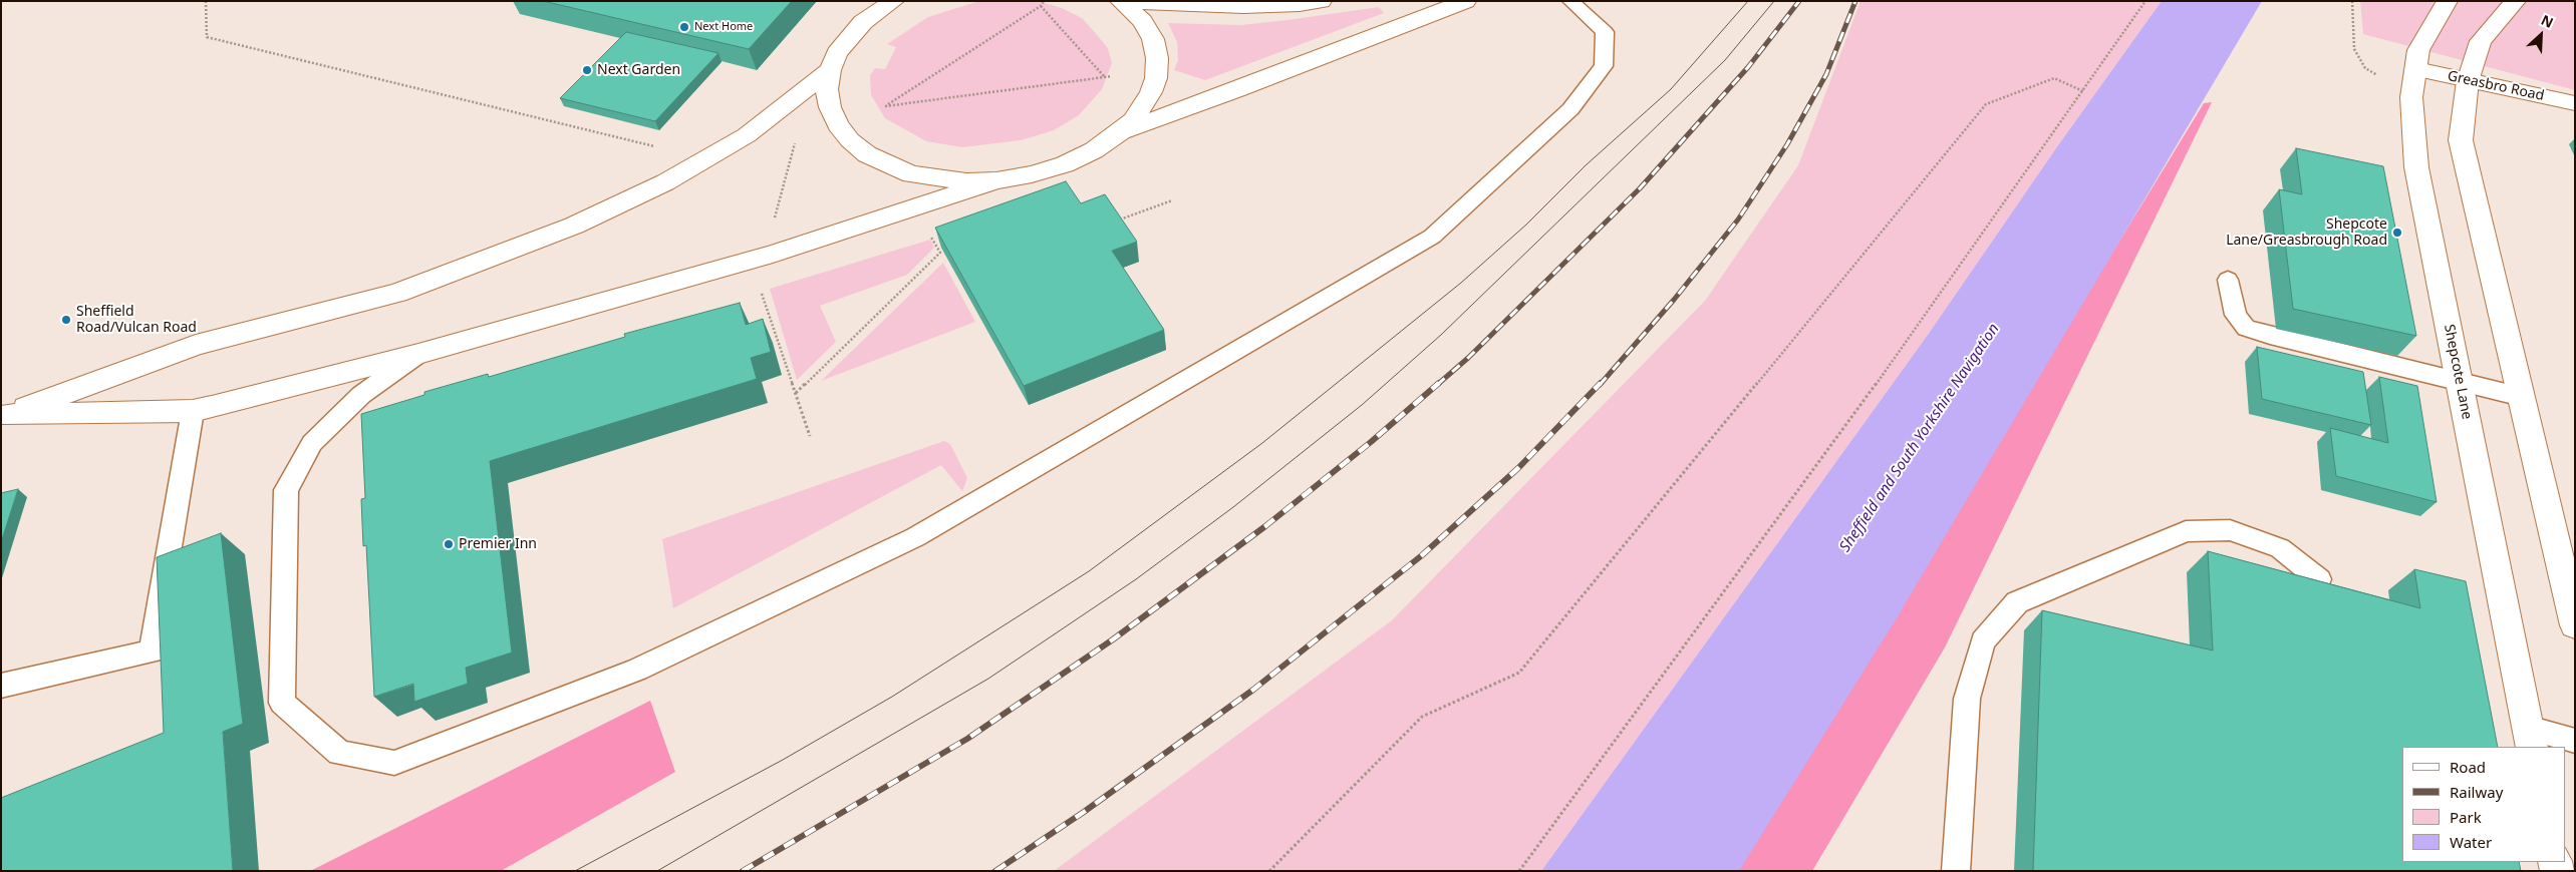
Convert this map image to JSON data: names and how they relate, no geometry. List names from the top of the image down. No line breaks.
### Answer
{"streets":{"main road":["Greasbro Road","Shepcote Lane"]},"crossings":[["Greasbro Road","Shepcote Lane"]],"water":["Sheffield and South Yorkshire Navigation"],"places":["Next Home","Next Garden","Shepcote Lane/Greasbrough Road","Sheffield Road/Vulcan Road","Premier Inn"],"legend":["Road","Railway","Park","Water"],"north":"top right"}
